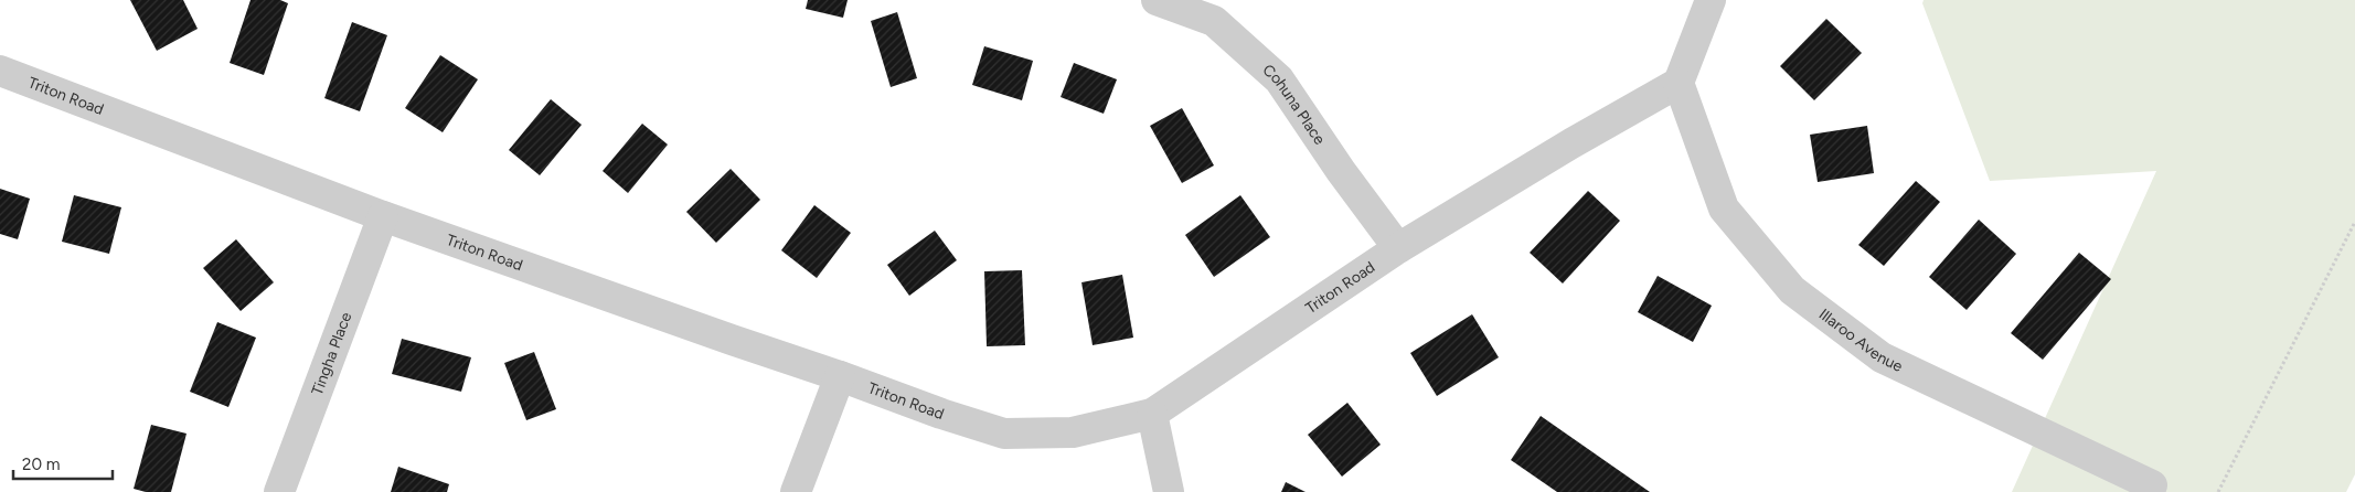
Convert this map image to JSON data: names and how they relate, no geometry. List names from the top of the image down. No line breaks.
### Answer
{"streets":{"street":["Triton Road","Cohuna Place","Illaroo Avenue","Tingha Place"]},"crossings":[["Triton Road","Cohuna Place"],["Triton Road","Illaroo Avenue"],["Triton Road","Tingha Place"]],"scale_bar":"20 m"}
